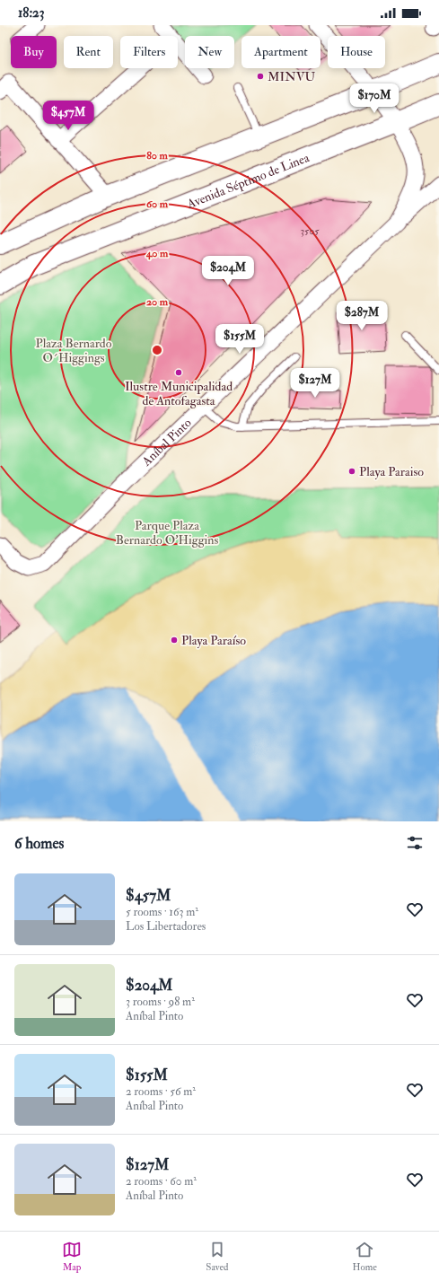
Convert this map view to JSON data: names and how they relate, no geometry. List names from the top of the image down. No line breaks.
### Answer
{"streets":{"highway":["Avenida Séptimo de Linea"],"street":["Aníbal Pinto"]},"crossings":[["Avenida Séptimo de Linea","Aníbal Pinto"]],"parks":["Plaza Bernardo O´Higgings","Parque Plaza Bernardo O'Higgins"],"places":["MINVU","Ilustre Municipalidad de Antofagasta","Playa Paraiso","Playa Paraíso"],"house_numbers":["3505"],"page":{"status":"18:23","chip":["Buy","Rent","Filters","New","Apartment","House"],"price":["$170M","$457M","$204M","$287M","$155M","$127M"],"heading":"6 homes","list":[{"name":"$457M","note":"5 rooms · 163 m² · Los Libertadores"},{"name":"$204M","note":"3 rooms · 98 m² · Aníbal Pinto"},{"name":"$155M","note":"2 rooms · 56 m² · Aníbal Pinto"},{"name":"$127M","note":"2 rooms · 60 m² · Aníbal Pinto"}],"tabs":["Map","Saved","Home"]},"rings":["80 m","60 m","40 m","20 m"]}
